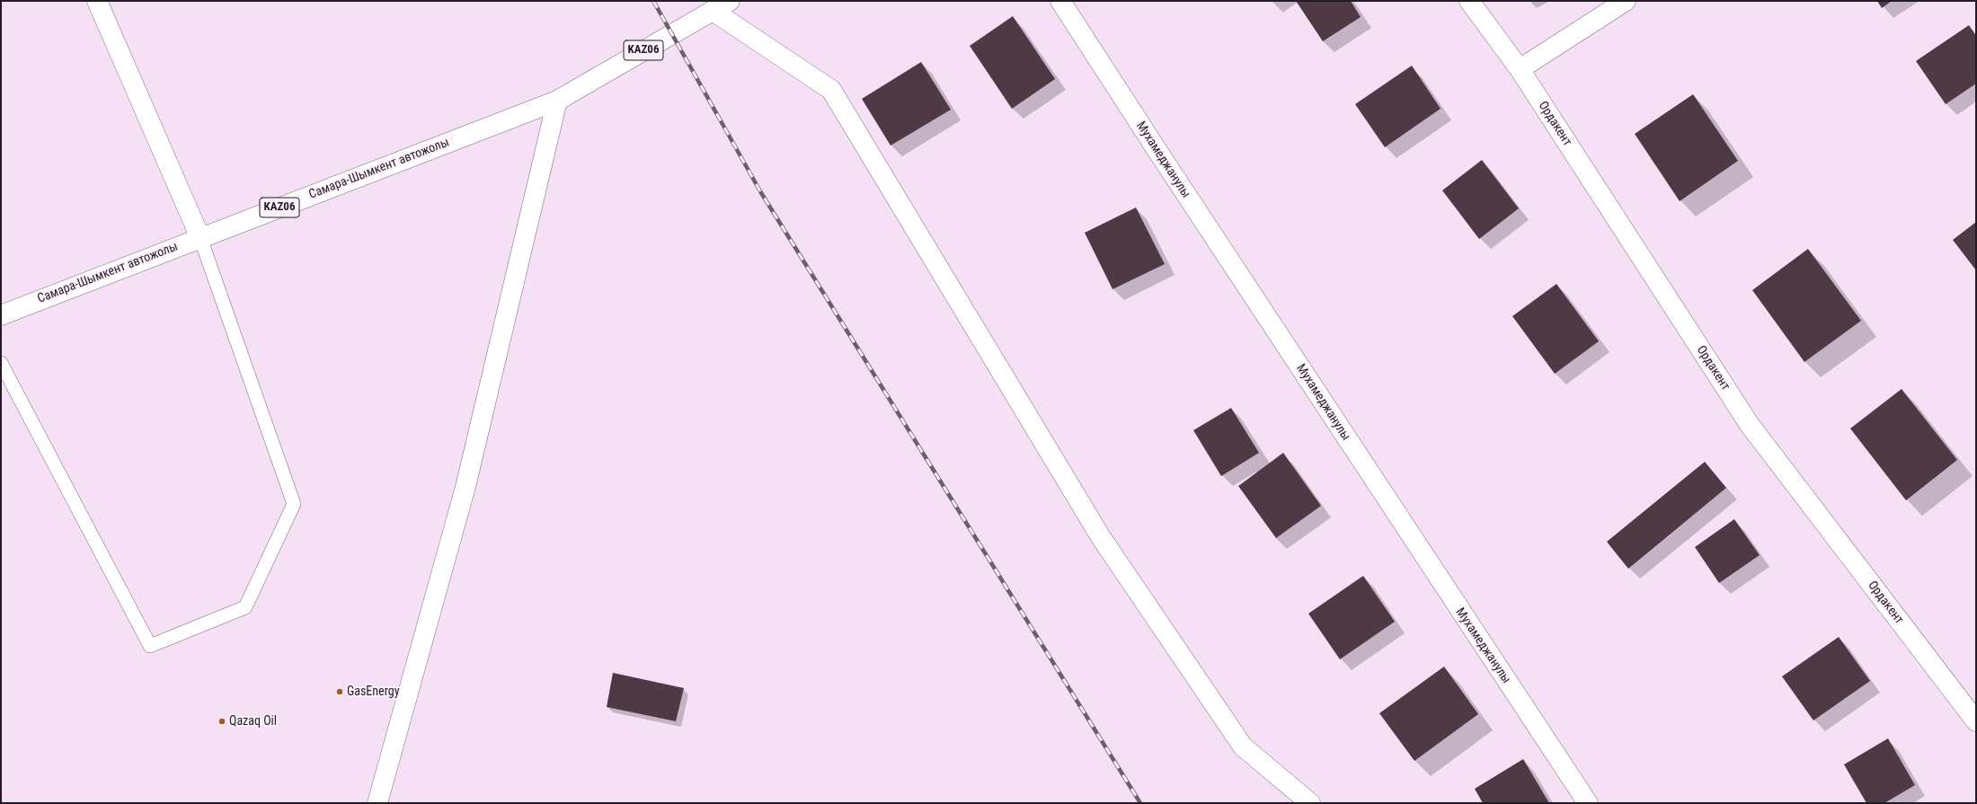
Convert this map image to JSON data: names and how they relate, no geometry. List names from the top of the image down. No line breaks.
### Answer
{"streets":{"street":["KAZ06","Ордакент","Мухамеджанулы","Самара-Шымкент автожолы"]},"crossings":[["KAZ06","Самара-Шымкент автожолы"]],"places":["GasEnergy","Qazaq Oil"]}
